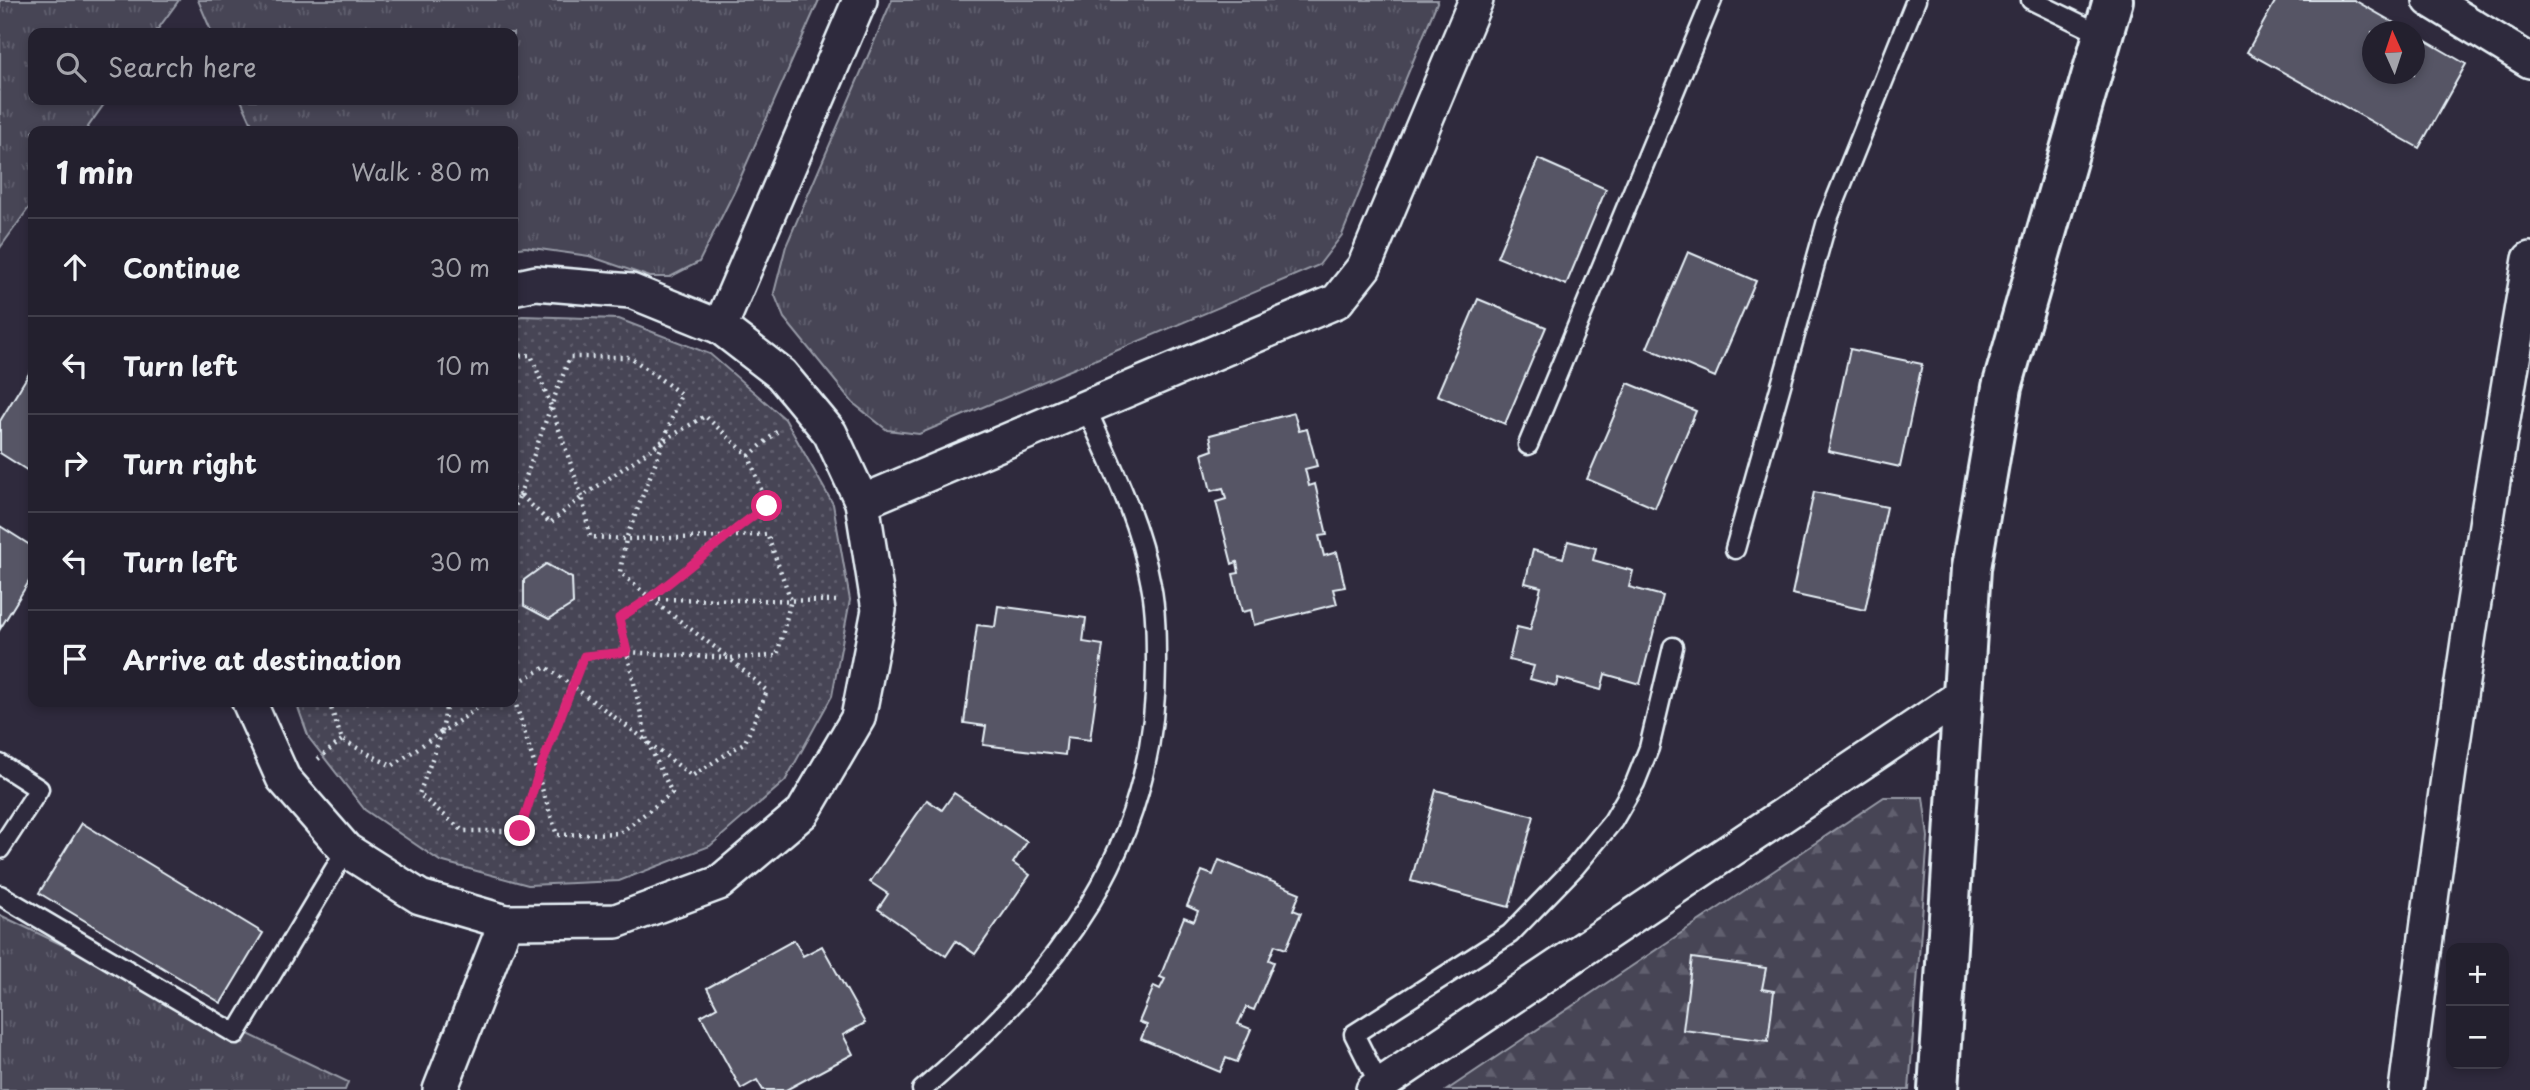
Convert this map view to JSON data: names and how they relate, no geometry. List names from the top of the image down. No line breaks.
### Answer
{"north":"top","page":{"search":"Search here","heading":["1 min","Walk · 80 m"],"list":[["Continue","30 m"],["Turn left","10 m"],["Turn right","10 m"],["Turn left","30 m"],"Arrive at destination"],"map_buttons":["+","−"]}}
